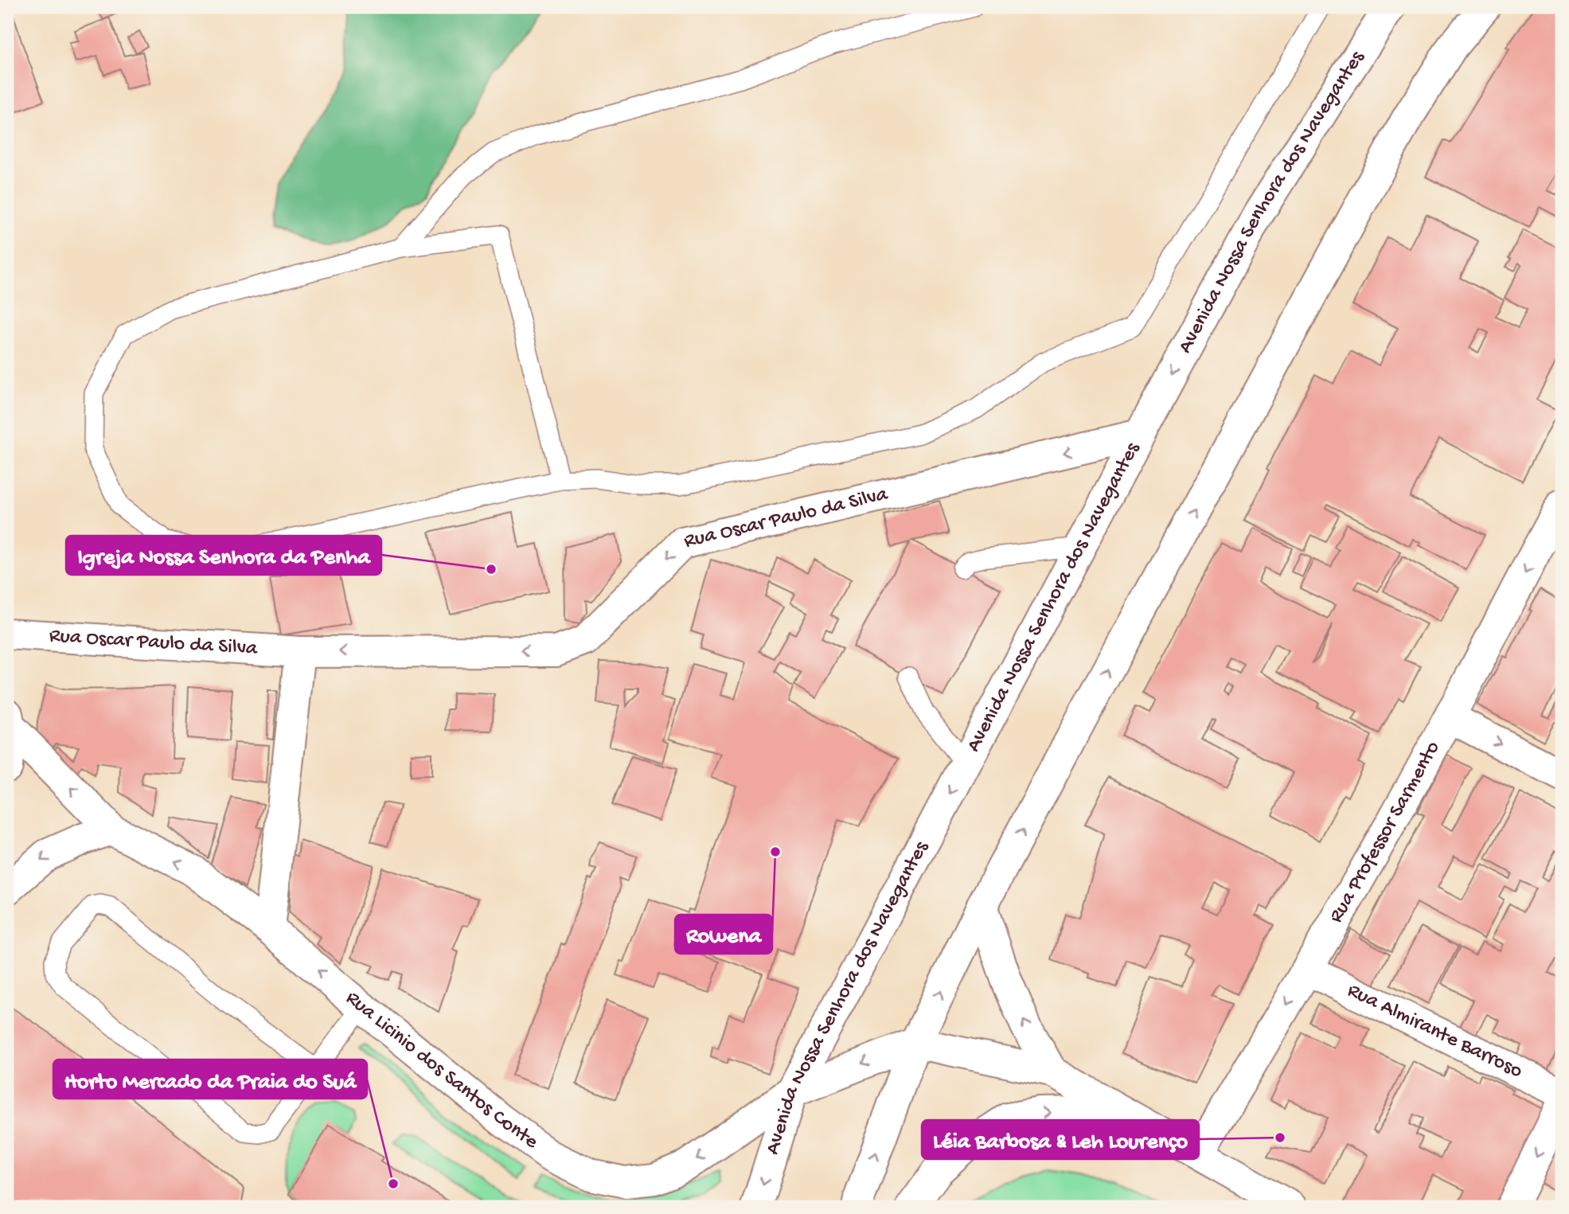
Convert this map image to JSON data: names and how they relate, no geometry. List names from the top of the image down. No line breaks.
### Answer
{"streets":{"street":["Avenida Nossa Senhora dos Navegantes","Rua Oscar Paulo da Silva","Rua Professor Sarmento","Rua Almirante Barroso","Rua Licinio dos Santos Conte"]},"crossings":[["Avenida Nossa Senhora dos Navegantes","Rua Oscar Paulo da Silva"],["Avenida Nossa Senhora dos Navegantes","Rua Licinio dos Santos Conte"],["Rua Professor Sarmento","Rua Almirante Barroso"]],"one_way":["Rua Oscar Paulo da Silva","Rua Professor Sarmento","Rua Licinio dos Santos Conte"],"places":["Igreja Nossa Senhora da Penha","Rowena","Léia Barbosa & Leh Lourenço","Horto Mercado da Praia do Suá"]}
